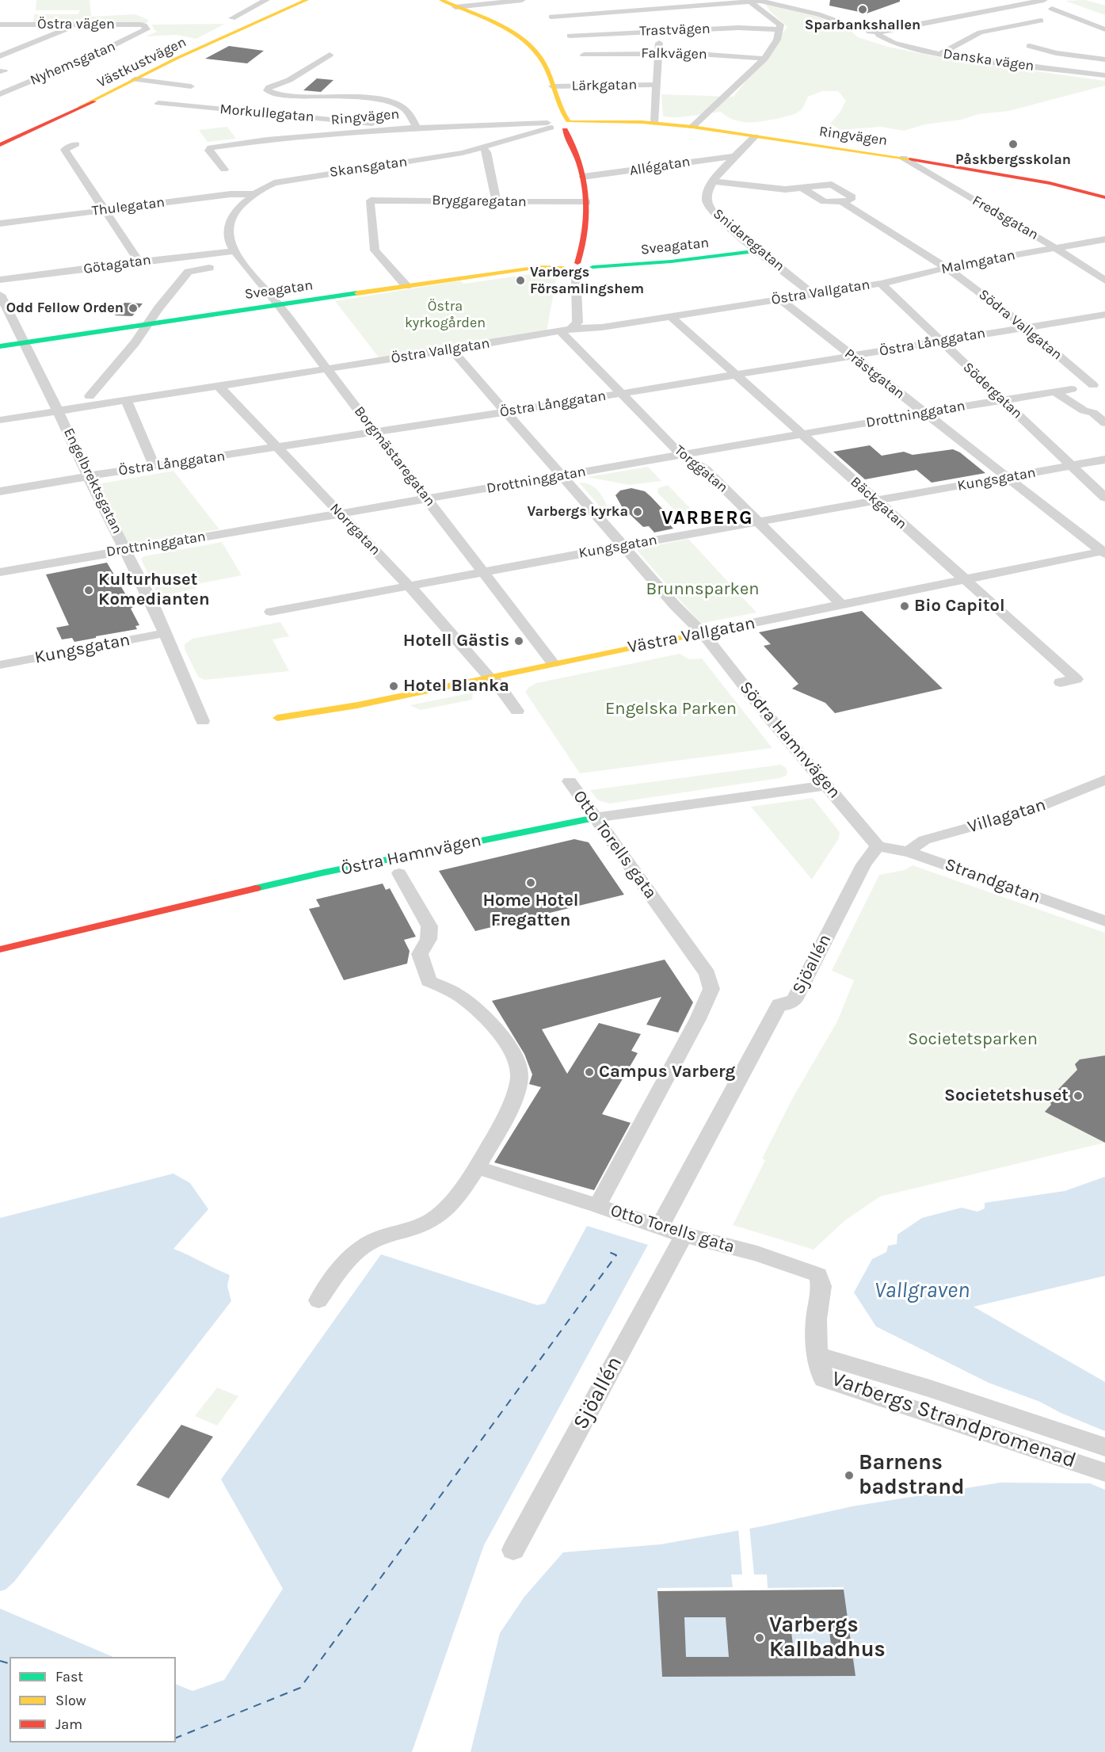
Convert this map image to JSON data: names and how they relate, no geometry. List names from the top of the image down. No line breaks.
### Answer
{"streets":{"street":["Östra vägen","Trastvägen","Falkvägen","Danska vägen","Västkustvägen","Nyhemsgatan","Lärkgatan","Morkullegatan","Ringvägen","Allégatan","Skansgatan","Bryggaregatan","Thulegatan","Fredsgatan","Snidaregatan","Sveagatan","Malmgatan","Götagatan","Östra Vallgatan","Södra Vallgatan","Östra Långgatan","Prästgatan","Södergatan","Drottninggatan","Borgmästaregatan","Torggatan","Kungsgatan","Engelbrektsgatan","Bäckgatan","Norrgatan","Västra Vallgatan","Södra Hamnvägen","Villagatan","Otto Torells gata","Östra Hamnvägen","Strandgatan","Sjöallén","Varbergs Strandpromenad"]},"crossings":[["Östra vägen","Nyhemsgatan"],["Morkullegatan","Ringvägen"],["Ringvägen","Skansgatan"],["Ringvägen","Fredsgatan"],["Ringvägen","Snidaregatan"],["Allégatan","Snidaregatan"],["Skansgatan","Thulegatan"],["Skansgatan","Götagatan"],["Skansgatan","Borgmästaregatan"],["Bryggaregatan","Sveagatan"],["Fredsgatan","Malmgatan"],["Snidaregatan","Sveagatan"],["Snidaregatan","Östra Vallgatan"],["Sveagatan","Borgmästaregatan"],["Sveagatan","Engelbrektsgatan"],["Malmgatan","Östra Vallgatan"],["Malmgatan","Södra Vallgatan"],["Malmgatan","Södergatan"],["Götagatan","Borgmästaregatan"],["Östra Vallgatan","Prästgatan"],["Östra Vallgatan","Södergatan"],["Östra Vallgatan","Borgmästaregatan"],["Östra Vallgatan","Torggatan"],["Östra Vallgatan","Engelbrektsgatan"],["Östra Vallgatan","Bäckgatan"],["Östra Vallgatan","Norrgatan"],["Östra Vallgatan","Södra Hamnvägen"],["Södra Vallgatan","Östra Långgatan"],["Östra Långgatan","Prästgatan"],["Östra Långgatan","Södergatan"],["Östra Långgatan","Borgmästaregatan"],["Östra Långgatan","Torggatan"],["Östra Långgatan","Engelbrektsgatan"],["Östra Långgatan","Bäckgatan"],["Östra Långgatan","Norrgatan"],["Östra Långgatan","Södra Hamnvägen"],["Prästgatan","Drottninggatan"],["Prästgatan","Kungsgatan"],["Prästgatan","Västra Vallgatan"],["Södergatan","Drottninggatan"],["Södergatan","Kungsgatan"],["Drottninggatan","Borgmästaregatan"],["Drottninggatan","Torggatan"],["Drottninggatan","Engelbrektsgatan"],["Drottninggatan","Bäckgatan"],["Drottninggatan","Norrgatan"],["Drottninggatan","Södra Hamnvägen"],["Borgmästaregatan","Kungsgatan"],["Borgmästaregatan","Västra Vallgatan"],["Torggatan","Kungsgatan"],["Torggatan","Västra Vallgatan"],["Kungsgatan","Engelbrektsgatan"],["Kungsgatan","Bäckgatan"],["Kungsgatan","Norrgatan"],["Kungsgatan","Södra Hamnvägen"],["Bäckgatan","Västra Vallgatan"],["Norrgatan","Västra Vallgatan"],["Västra Vallgatan","Södra Hamnvägen"],["Södra Hamnvägen","Östra Hamnvägen"],["Södra Hamnvägen","Strandgatan"],["Södra Hamnvägen","Sjöallén"],["Villagatan","Strandgatan"],["Otto Torells gata","Östra Hamnvägen"],["Otto Torells gata","Sjöallén"],["Otto Torells gata","Varbergs Strandpromenad"],["Strandgatan","Sjöallén"]],"districts":["VARBERG"],"water":["Vallgraven"],"parks":["Östra kyrkogården","Brunnsparken","Engelska Parken","Societetsparken"],"places":["Sparbankshallen","Påskbergsskolan","Varbergs Församlingshem","Odd Fellow Orden","Varbergs kyrka","Kulturhuset Komedianten","Bio Capitol","Hotell Gästis","Hotel Blanka","Home Hotel Fregatten","Campus Varberg","Societetshuset","Barnens badstrand","Varbergs Kallbadhus"],"legend":["Fast","Slow","Jam"]}
